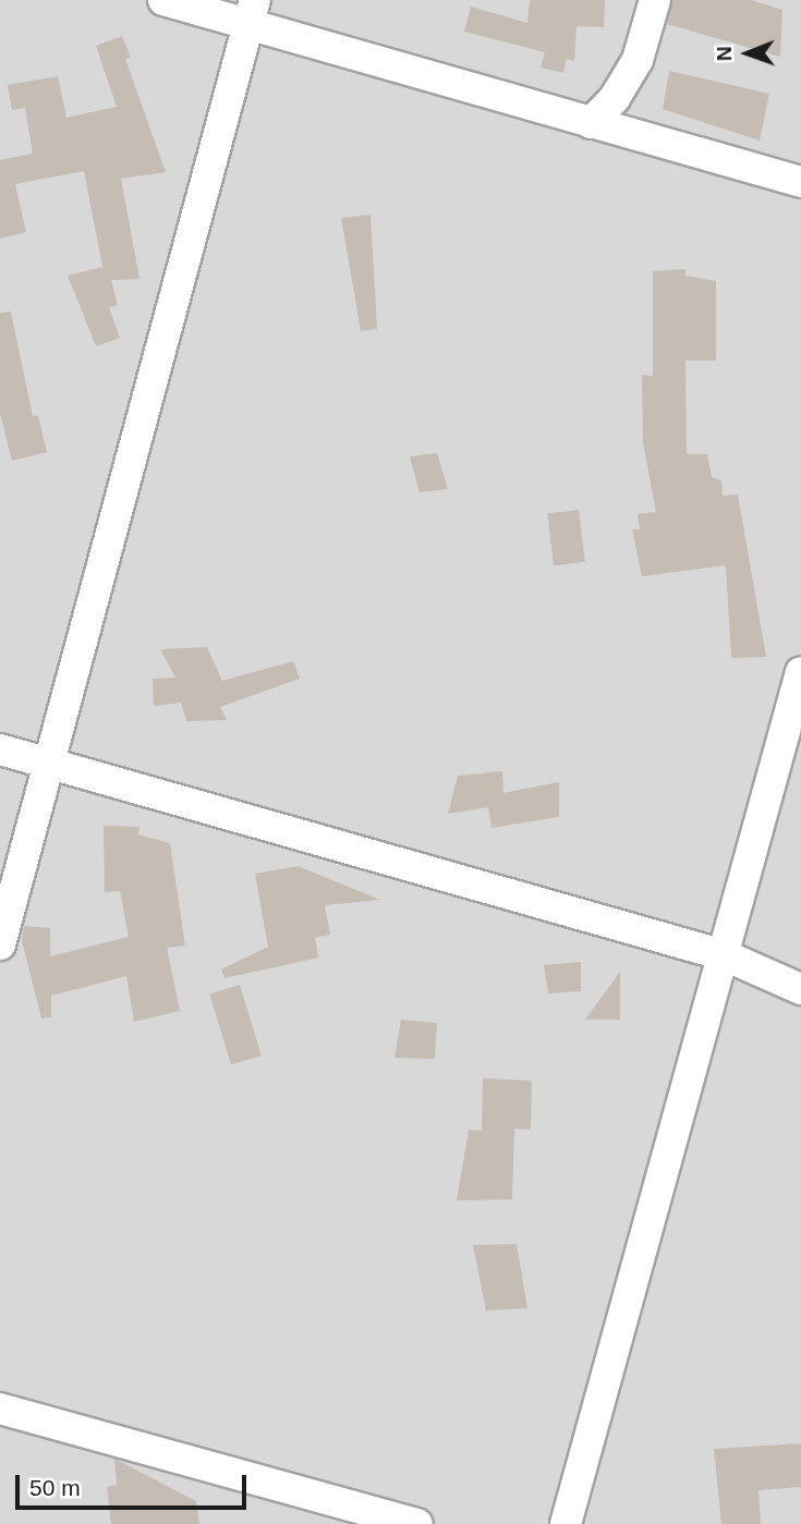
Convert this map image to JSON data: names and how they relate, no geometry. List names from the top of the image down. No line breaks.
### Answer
{"scale_bar":"50 m","north":"left"}
